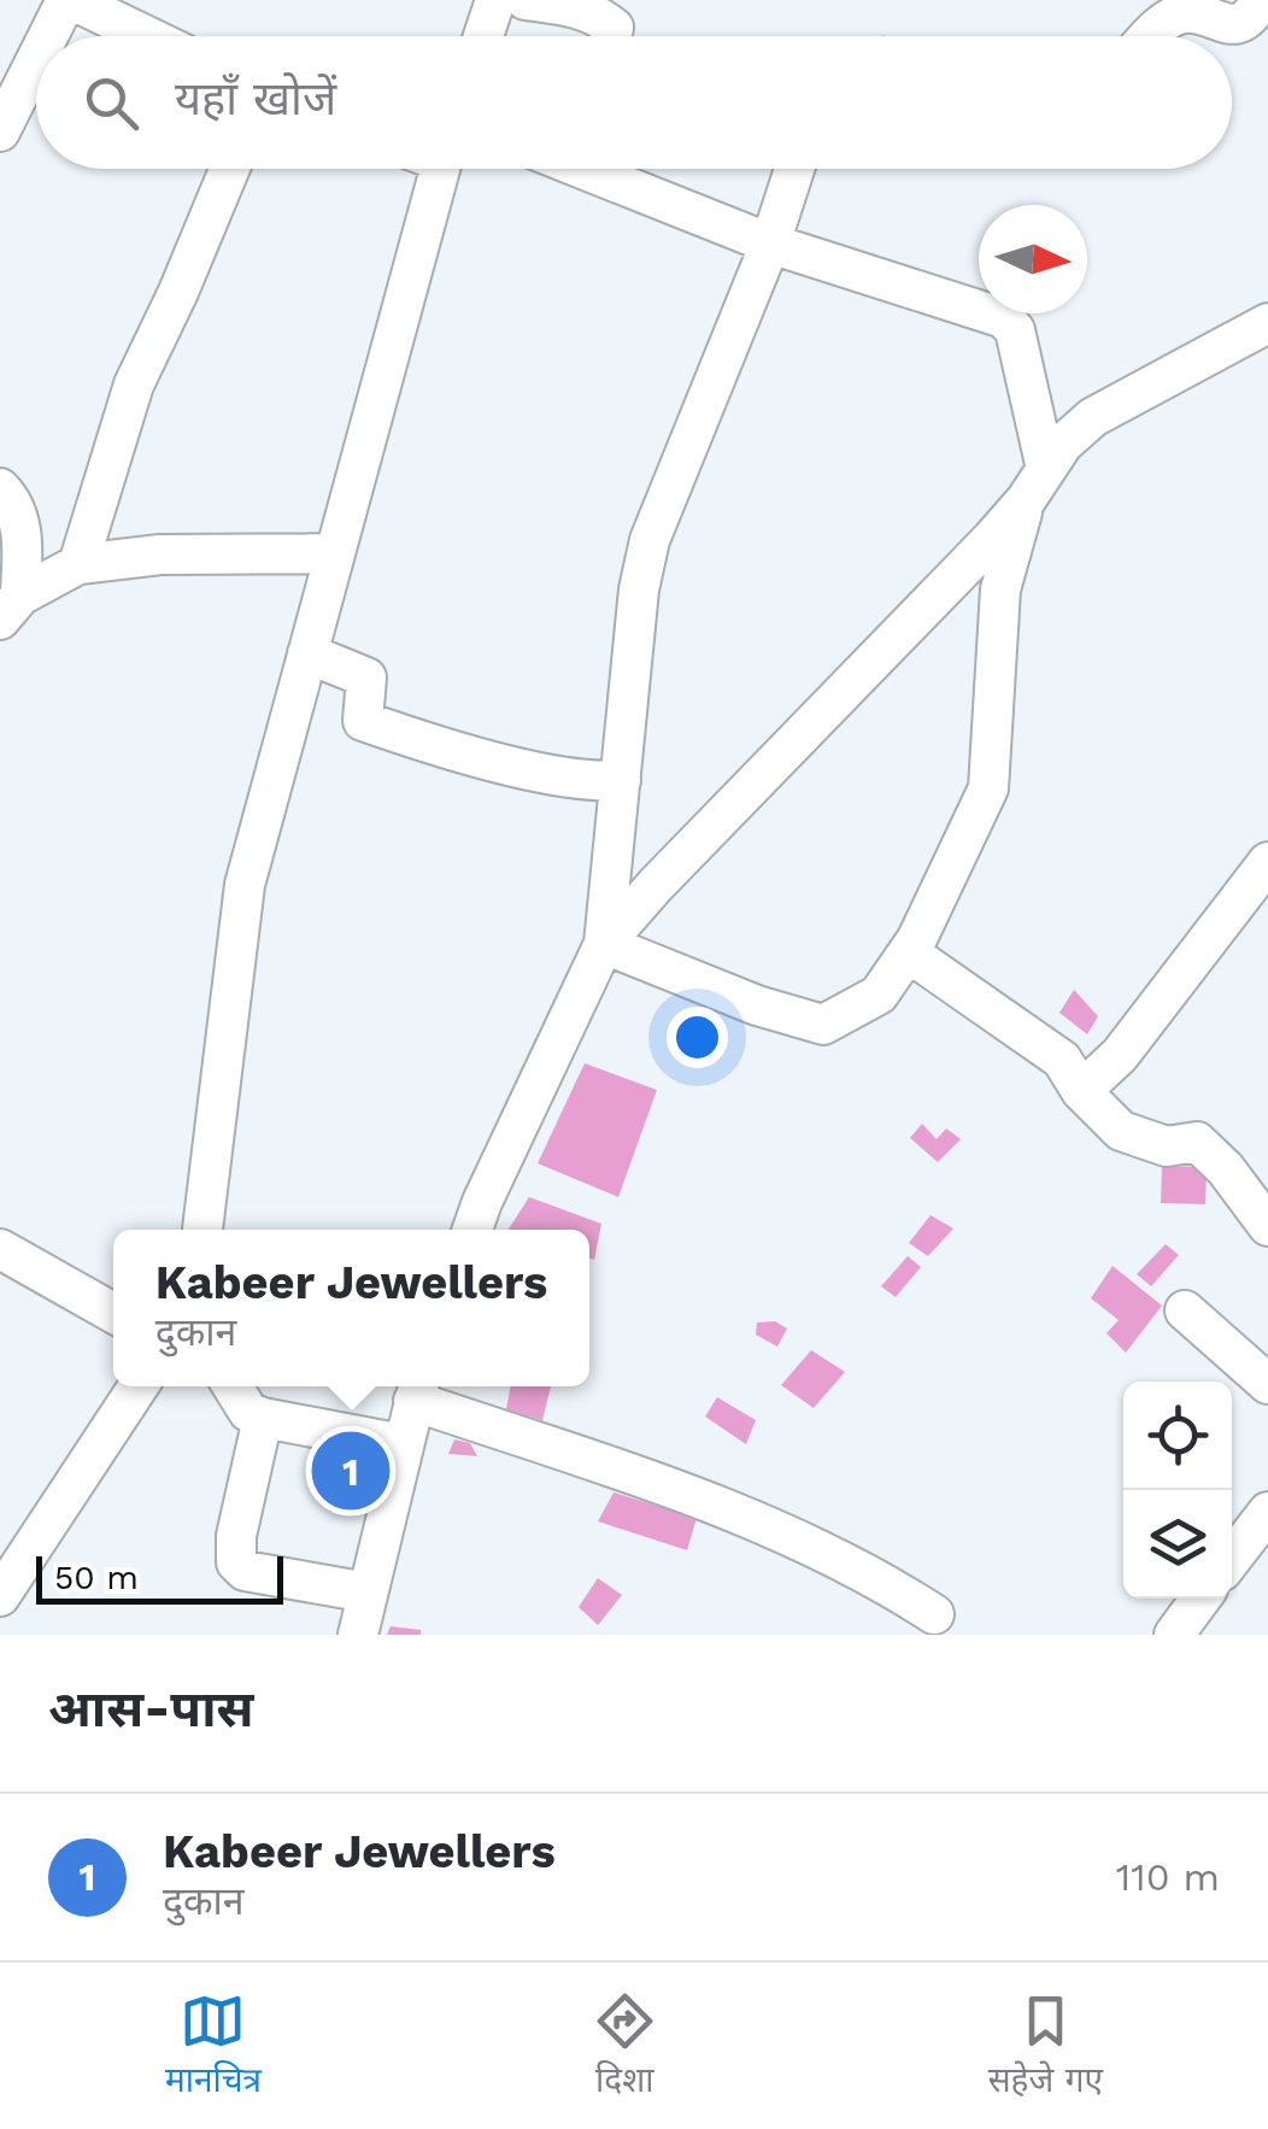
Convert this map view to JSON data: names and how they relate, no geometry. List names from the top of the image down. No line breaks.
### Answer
{"scale_bar":"50 m","north":"right","page":{"search":"यहाँ खोजें","popup":["Kabeer Jewellers","दुकान"],"pins":"1","scale":"50 m","heading":"आस-पास","list":[{"mark":"1","name":"Kabeer Jewellers","note":"दुकान","value":"110 m"}],"nav":["मानचित्र","दिशा","सहेजे गए"]}}
